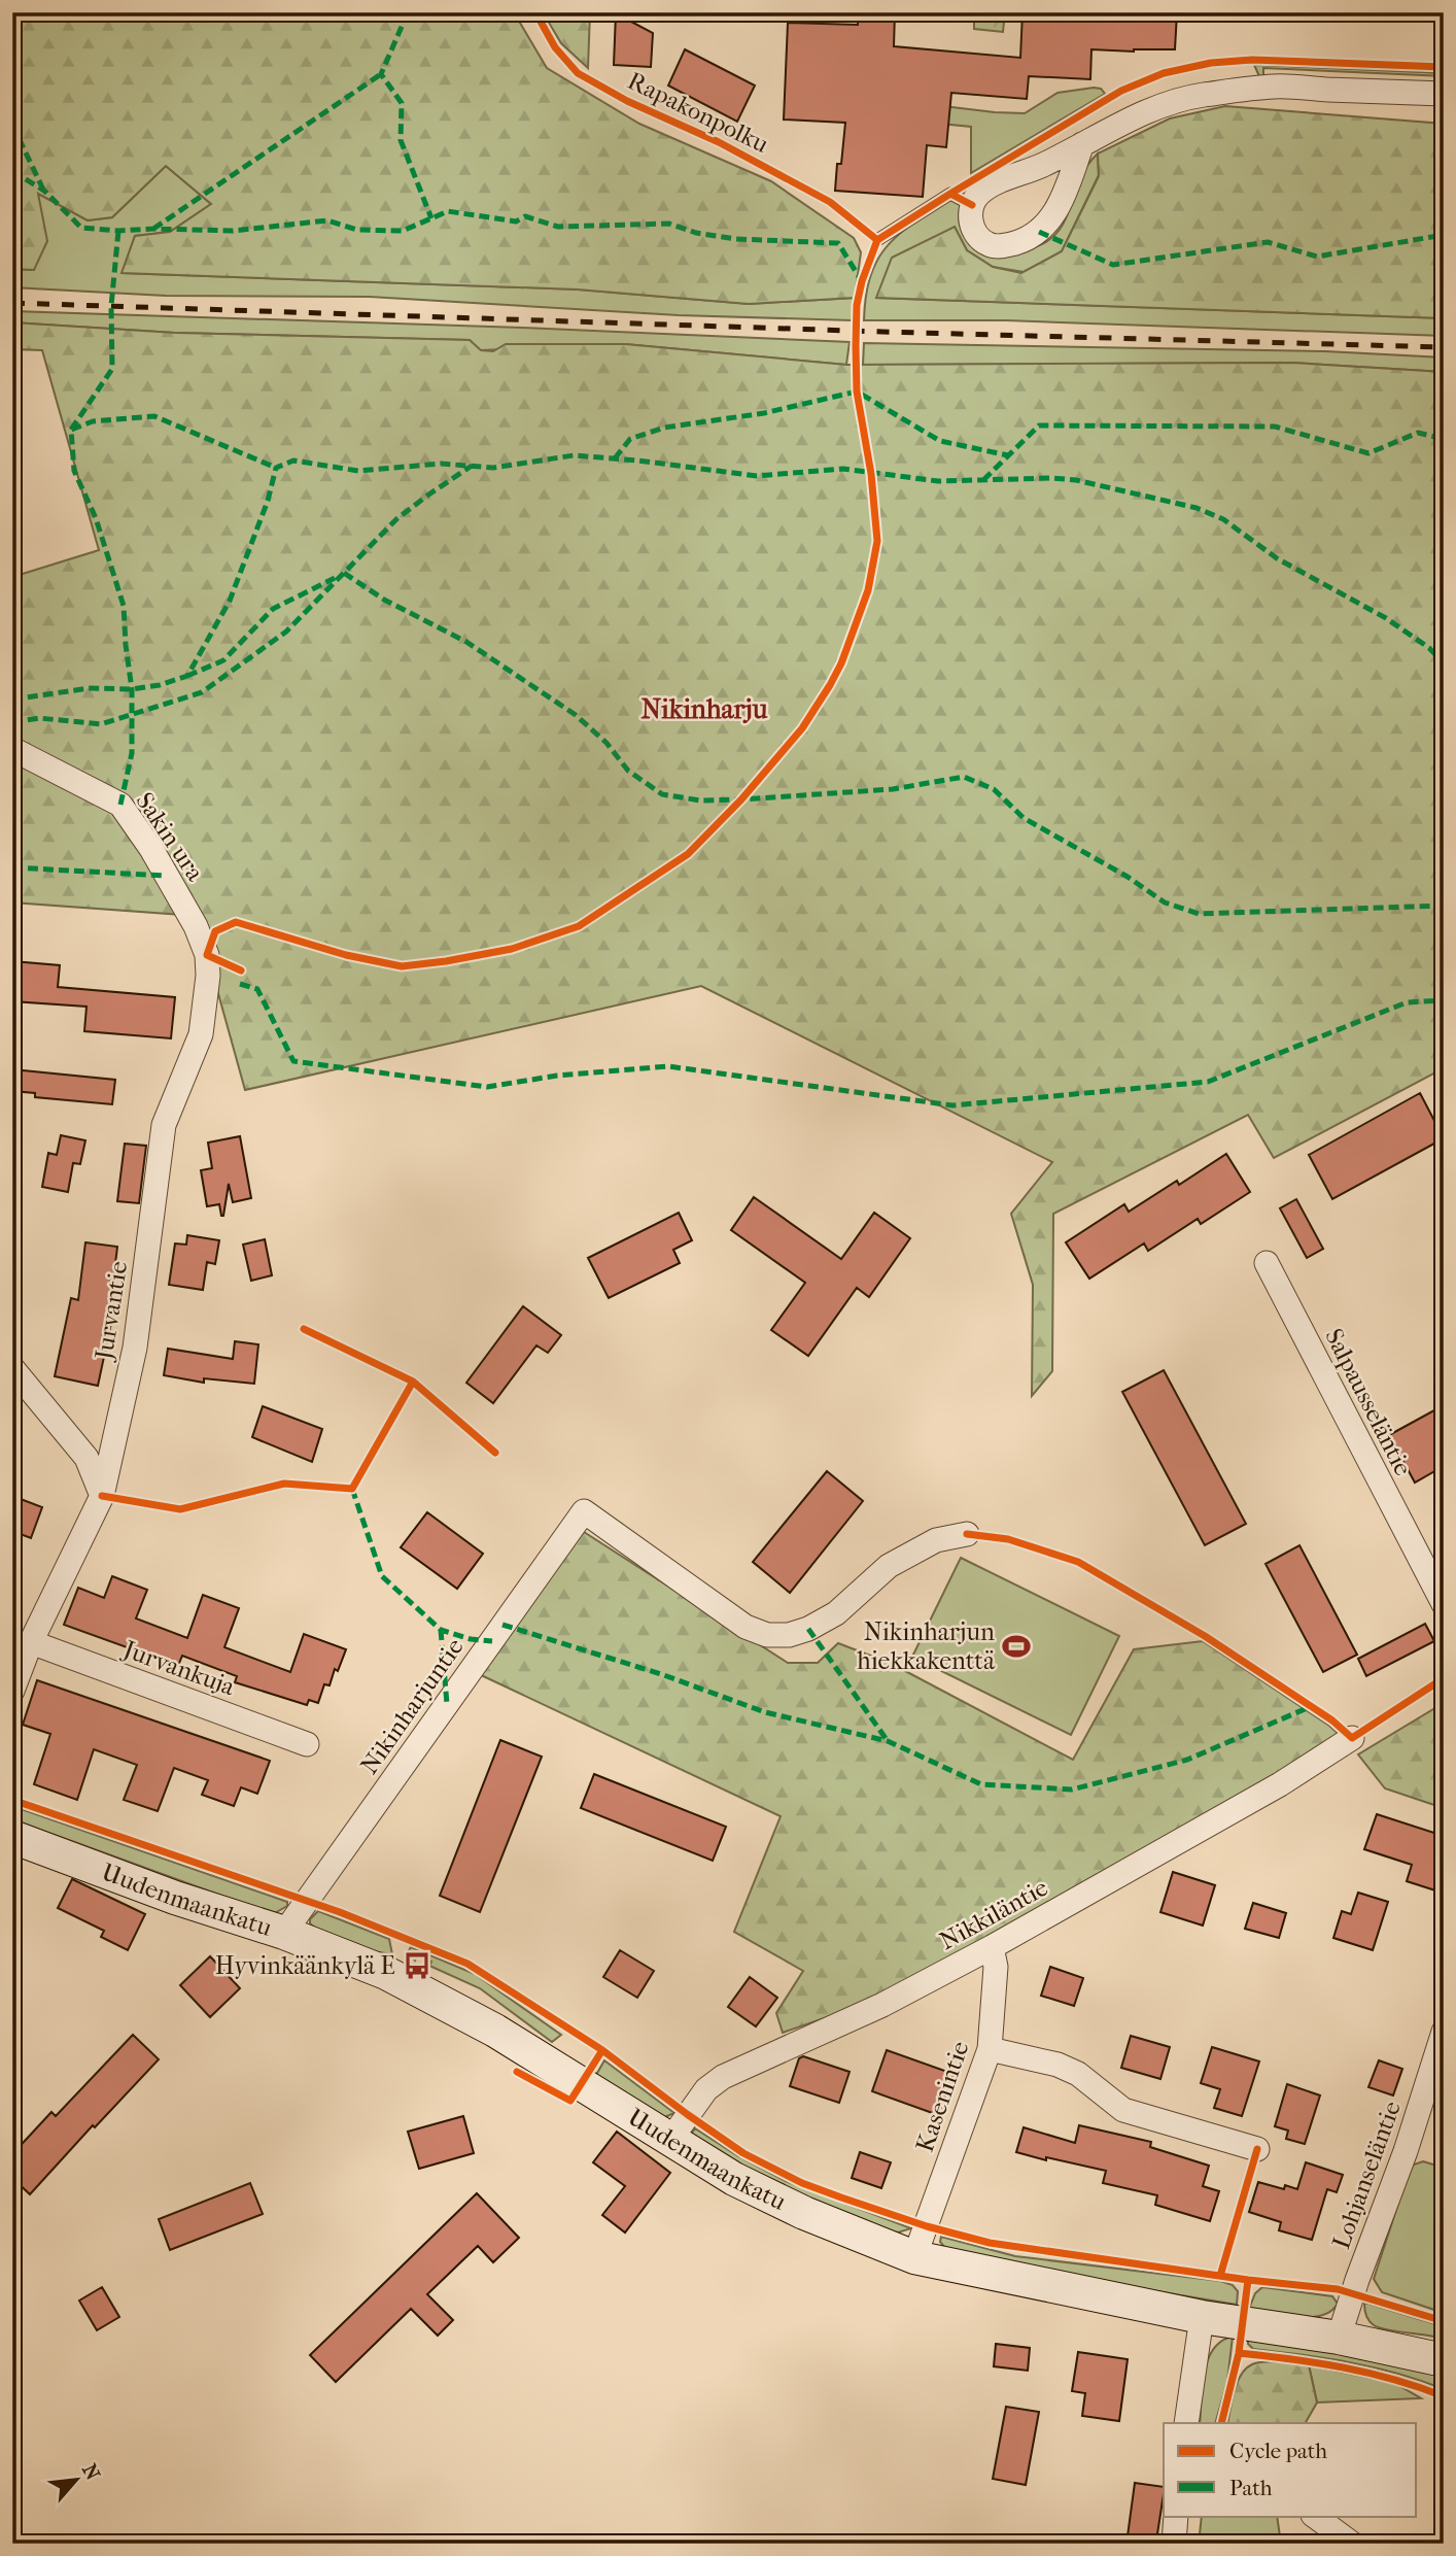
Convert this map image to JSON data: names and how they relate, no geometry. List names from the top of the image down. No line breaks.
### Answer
{"streets":{"main road":["Uudenmaankatu"],"street":["Sakin ura","Jurvantie","Salpausseläntie","Jurvankuja","Nikinharjuntie","Nikkiläntie","Kasenintie","Lohjanseläntie"],"cycle path":["Rapakonpolku"]},"crossings":[["Sakin ura","Jurvantie"],["Jurvantie","Jurvankuja"],["Nikinharjuntie","Uudenmaankatu"],["Uudenmaankatu","Nikkiläntie"],["Uudenmaankatu","Kasenintie"],["Uudenmaankatu","Lohjanseläntie"],["Nikkiläntie","Kasenintie"]],"districts":["Nikinharju"],"places":{"sports":["Nikinharjun hiekkakenttä"],"bus stop":["Hyvinkäänkylä E"]},"legend":["Cycle path","Path"],"north":"top right"}
